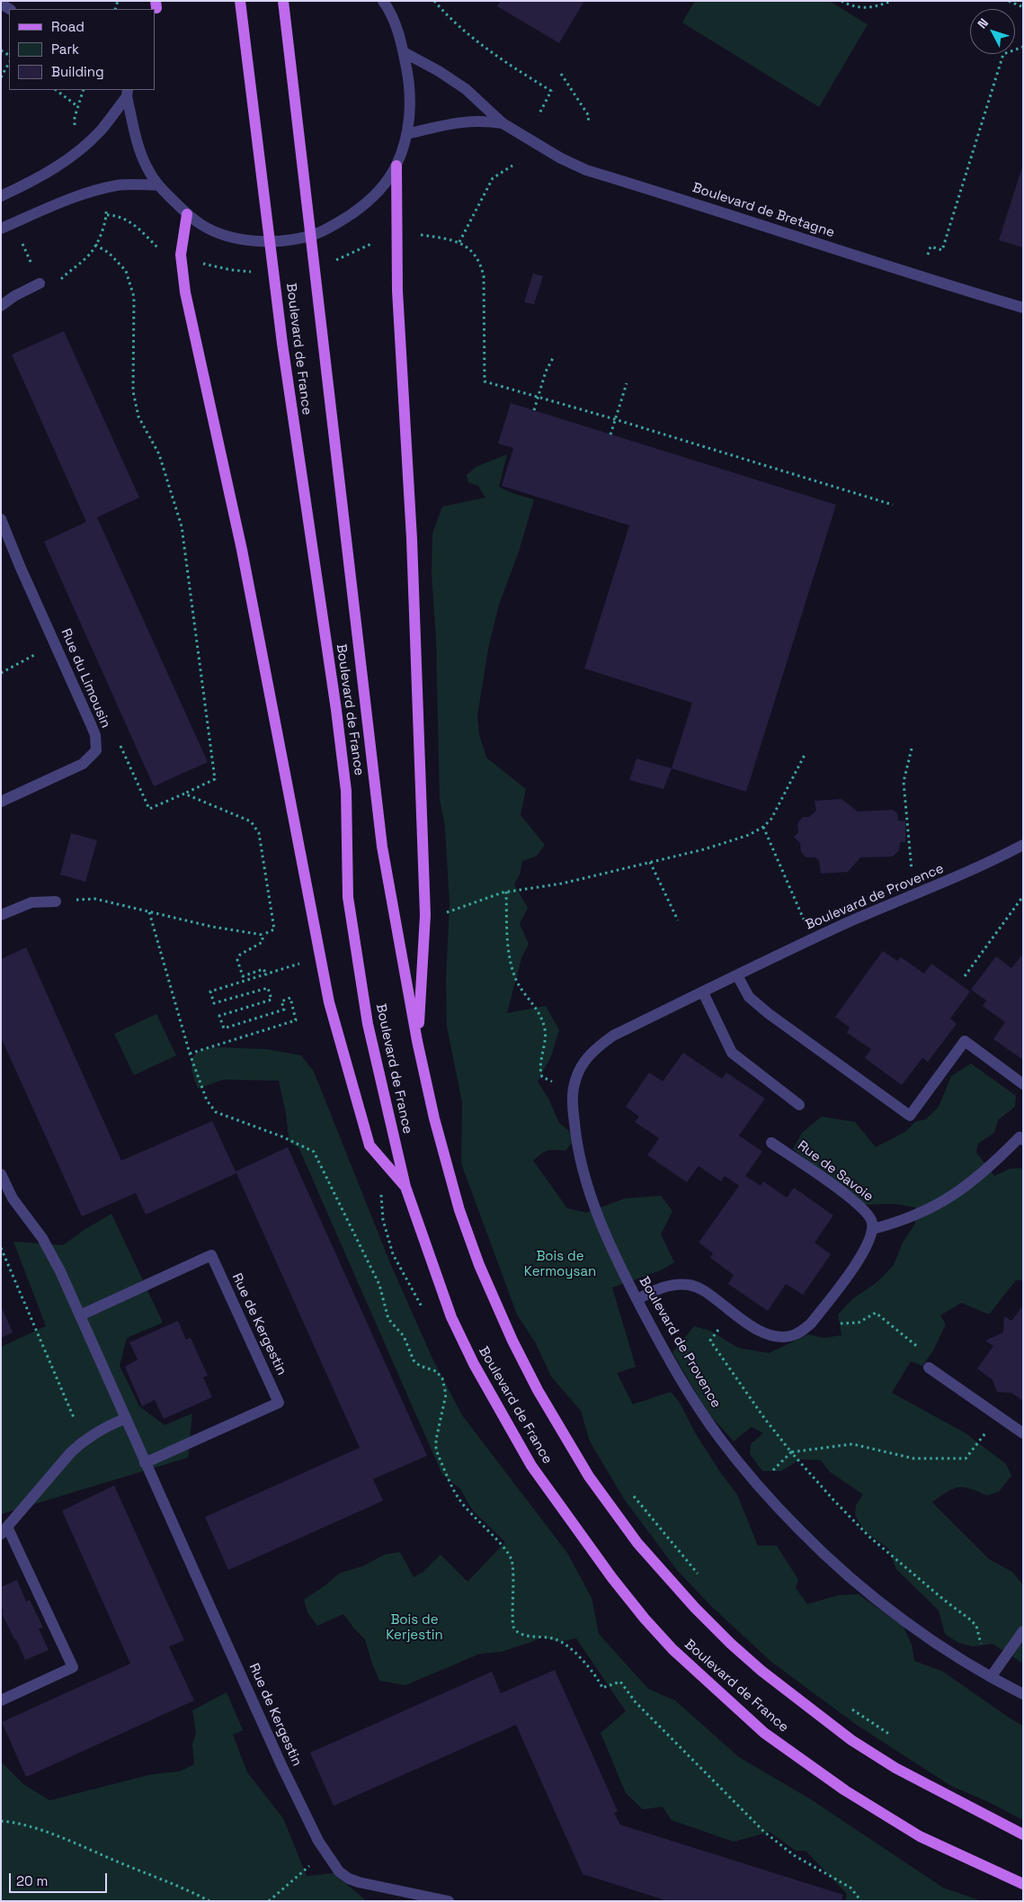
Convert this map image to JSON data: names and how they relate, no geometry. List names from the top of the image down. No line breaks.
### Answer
{"streets":{"main road":["Boulevard de France"],"street":["Boulevard de Bretagne","Rue du Limousin","Boulevard de Provence","Rue de Savoie","Rue de Kergestin"]},"parks":["Bois de Kermoysan","Bois de Kerjestin"],"legend":["Road","Park","Building"],"scale_bar":"20 m","north":"top left"}
